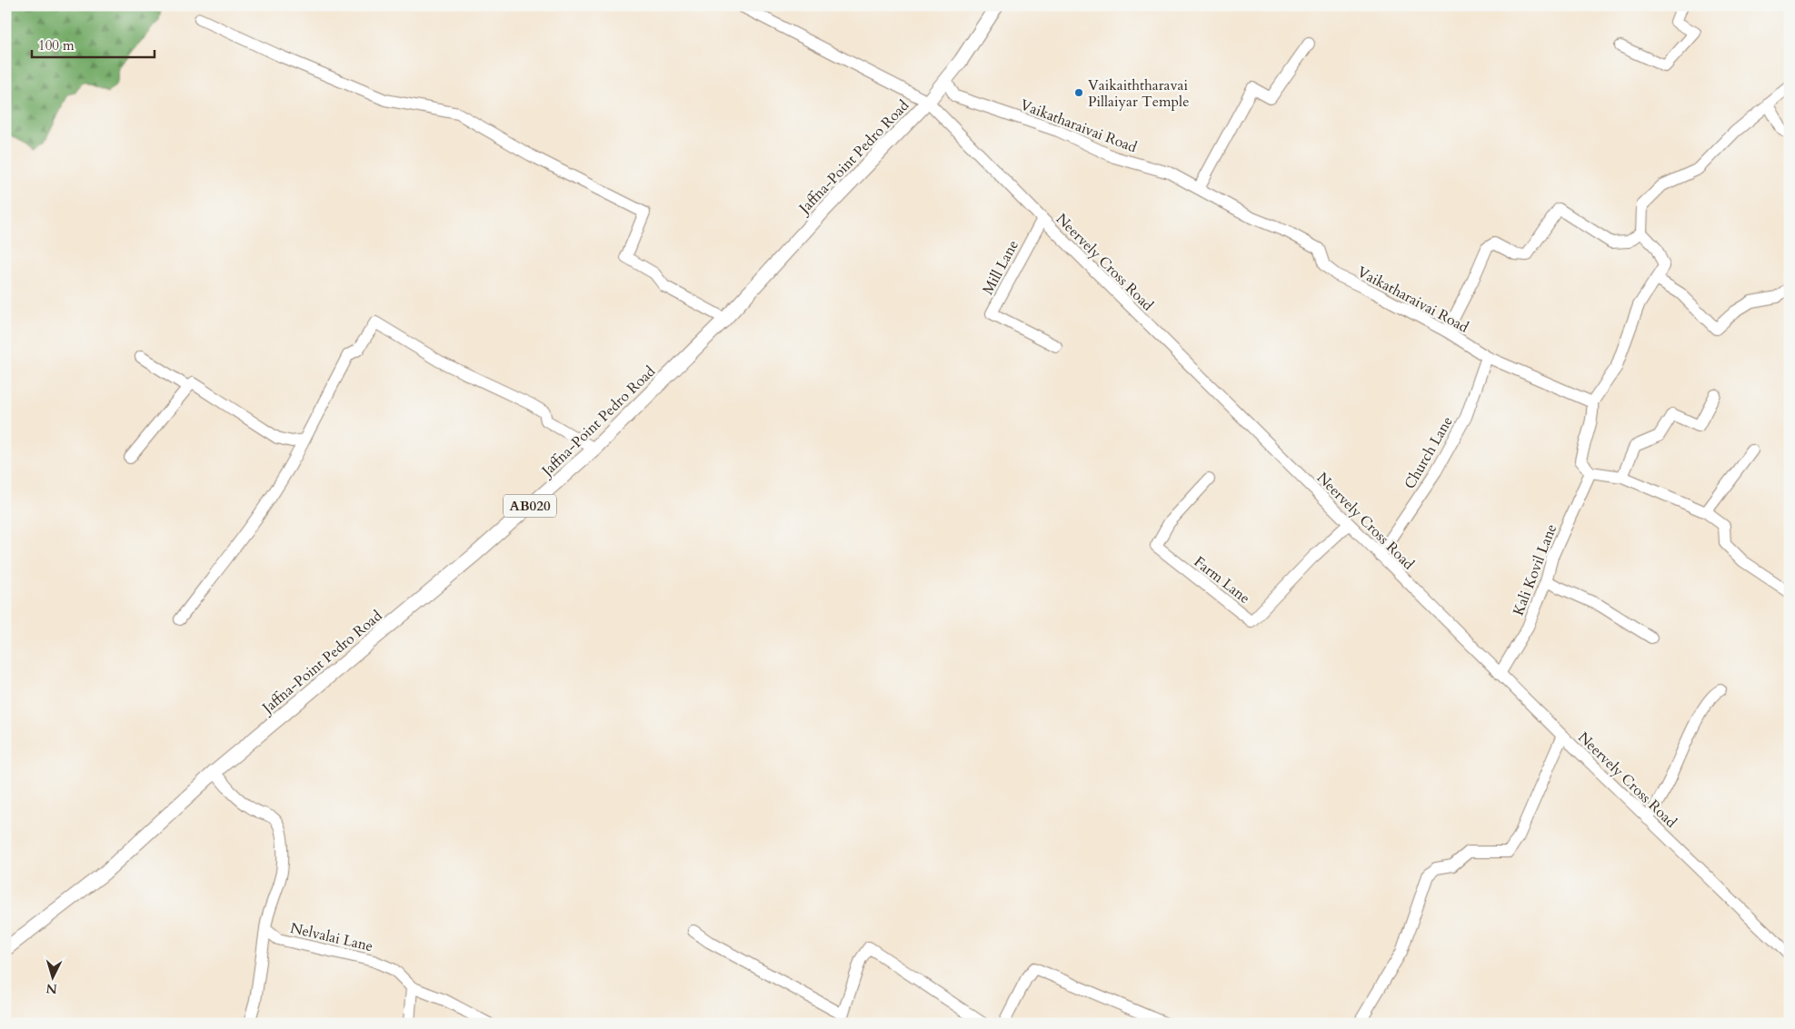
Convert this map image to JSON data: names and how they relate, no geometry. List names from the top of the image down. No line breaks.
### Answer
{"streets":{"main road":["Jaffna-Point Pedro Road","AB020"],"street":["Vaikatharaivai Road","Neervely Cross Road","Mill Lane","Church Lane","Kali Kovil Lane","Farm Lane","Nelvalai Lane"]},"crossings":[["Vaikatharaivai Road","Jaffna-Point Pedro Road"],["Vaikatharaivai Road","Church Lane"],["Jaffna-Point Pedro Road","Neervely Cross Road"],["Neervely Cross Road","Mill Lane"],["Neervely Cross Road","Church Lane"],["Neervely Cross Road","Kali Kovil Lane"],["Neervely Cross Road","Farm Lane"]],"places":["Vaikaiththaravai Pillaiyar Temple"],"scale_bar":"100 m","north":"bottom"}
